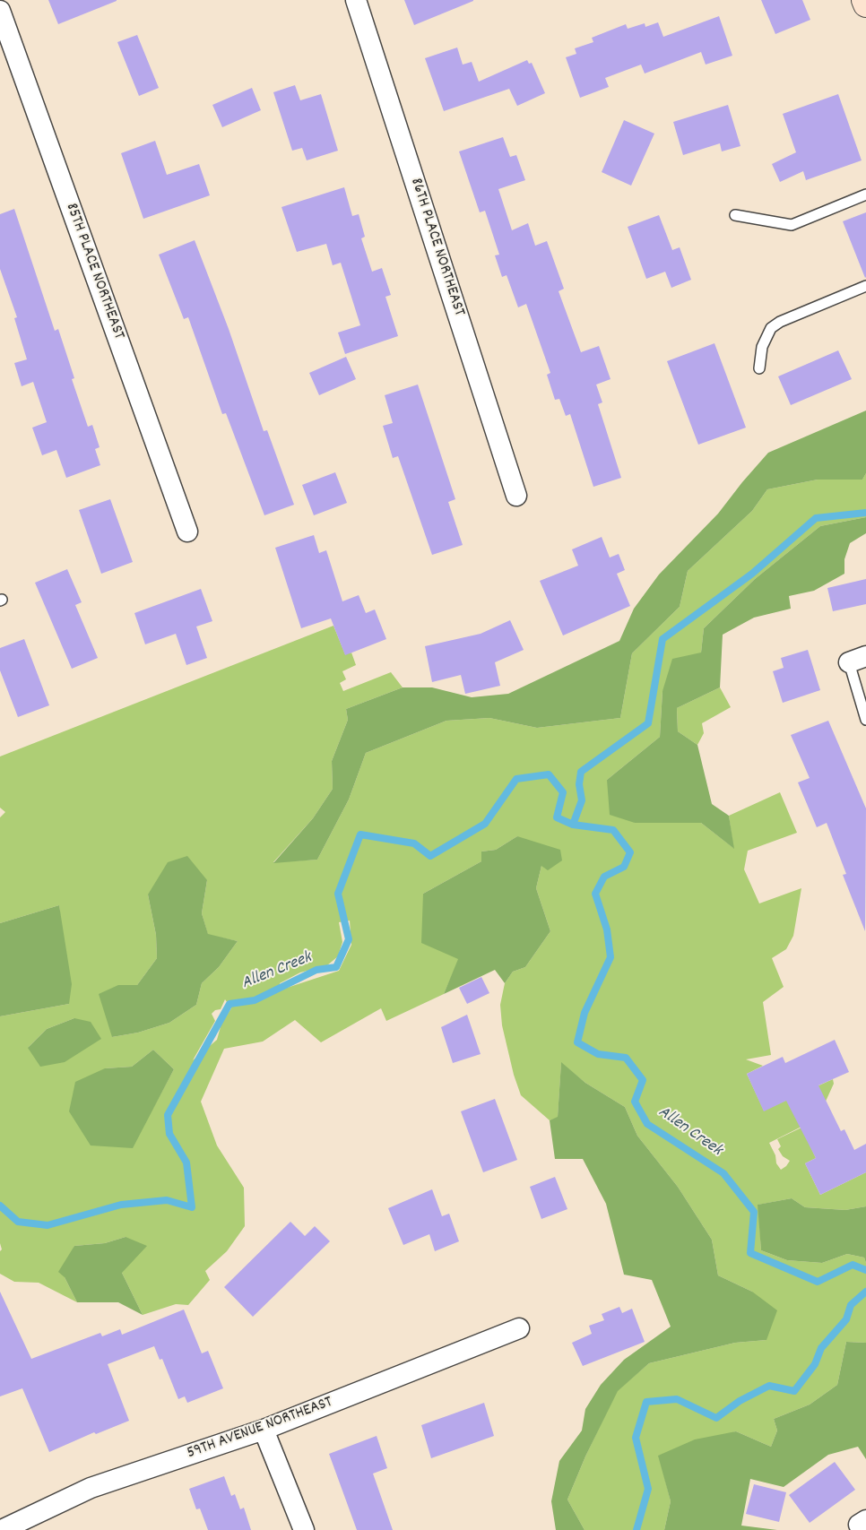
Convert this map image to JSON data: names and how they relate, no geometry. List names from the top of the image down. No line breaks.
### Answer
{"streets":{"street":["86TH PLACE NORTHEAST","85TH PLACE NORTHEAST","59TH AVENUE NORTHEAST"]},"water":["Allen Creek"]}
